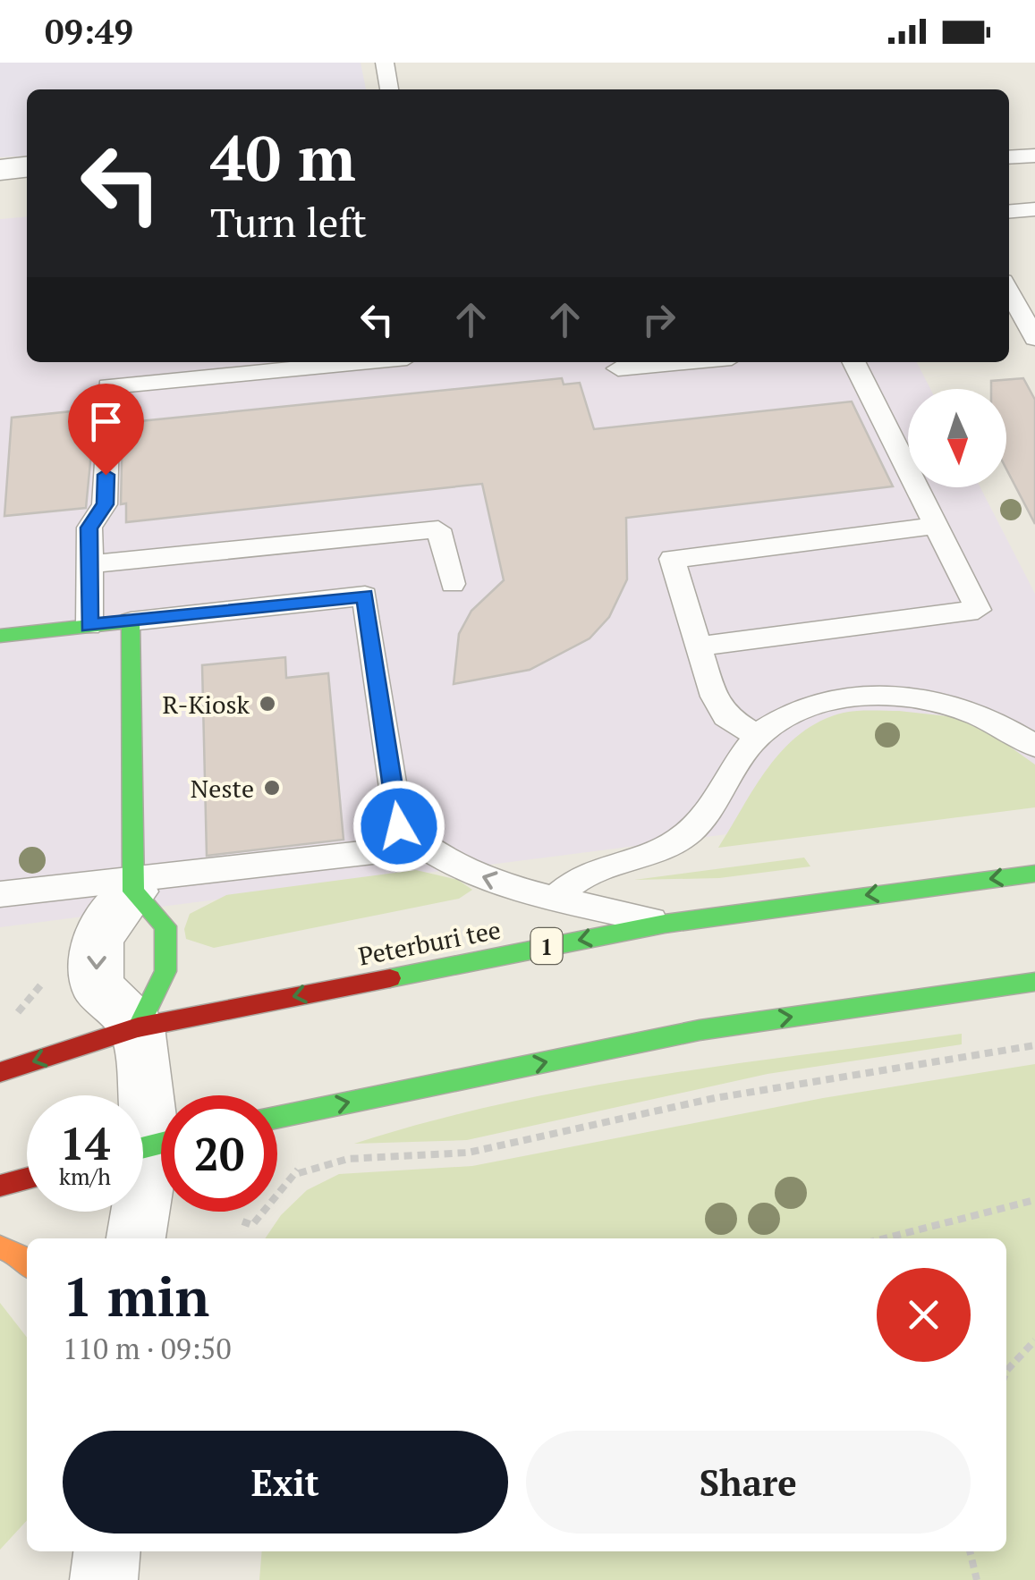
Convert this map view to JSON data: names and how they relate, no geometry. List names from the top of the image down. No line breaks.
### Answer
{"streets":{"main road":["Peterburi tee","1"]},"places":["R-Kiosk","Neste"],"north":"bottom","page":{"status":"09:49","turn":["40 m","Turn left"],"speed":"14 km/h","limit":"20","heading":["1 min","110 m · 09:50"],"buttons":["Exit","Share"]}}
